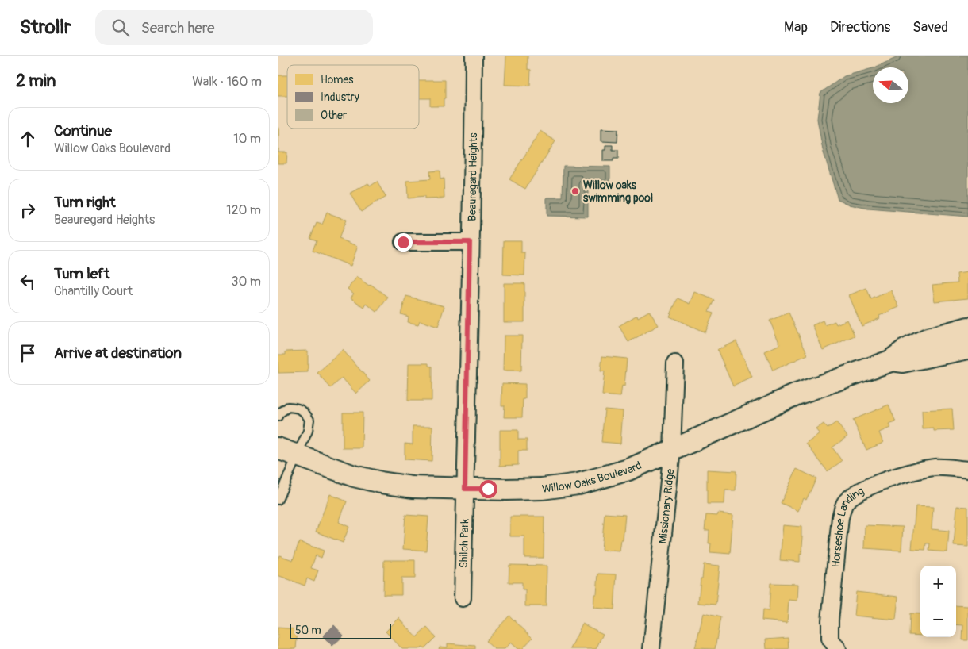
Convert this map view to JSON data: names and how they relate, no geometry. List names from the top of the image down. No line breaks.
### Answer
{"streets":{"street":["Beauregard Heights","Willow Oaks Boulevard","Missionary Ridge","Horseshoe Landing","Shiloh Park"]},"crossings":[["Beauregard Heights","Willow Oaks Boulevard"],["Beauregard Heights","Shiloh Park"],["Willow Oaks Boulevard","Missionary Ridge"],["Willow Oaks Boulevard","Shiloh Park"]],"places":["Willow oaks swimming pool"],"legend":["Homes","Industry","Other"],"scale_bar":"50 m","north":"left","page":{"header":"Strollr","search":"Search here","nav":["Map","Directions","Saved"],"heading":["2 min","Walk · 160 m"],"list":[["Continue","Willow Oaks Boulevard","10 m"],["Turn right","Beauregard Heights","120 m"],["Turn left","Chantilly Court","30 m"],"Arrive at destination"],"map_buttons":["+","−"],"scale":"50 m"}}
